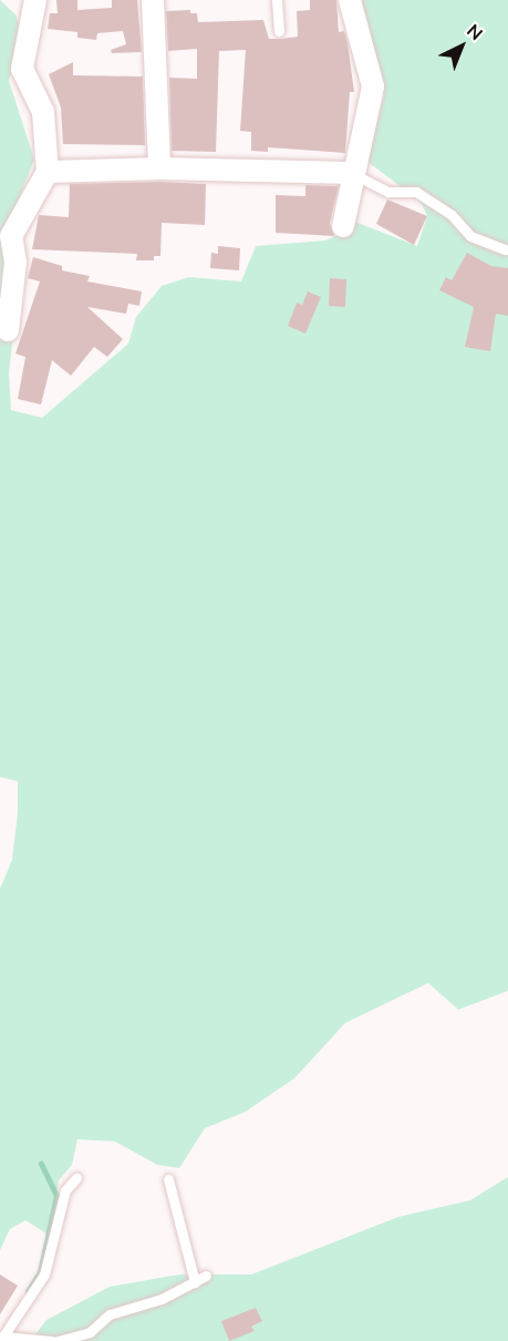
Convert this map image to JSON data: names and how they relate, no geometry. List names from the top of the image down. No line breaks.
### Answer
{"north":"top right"}
